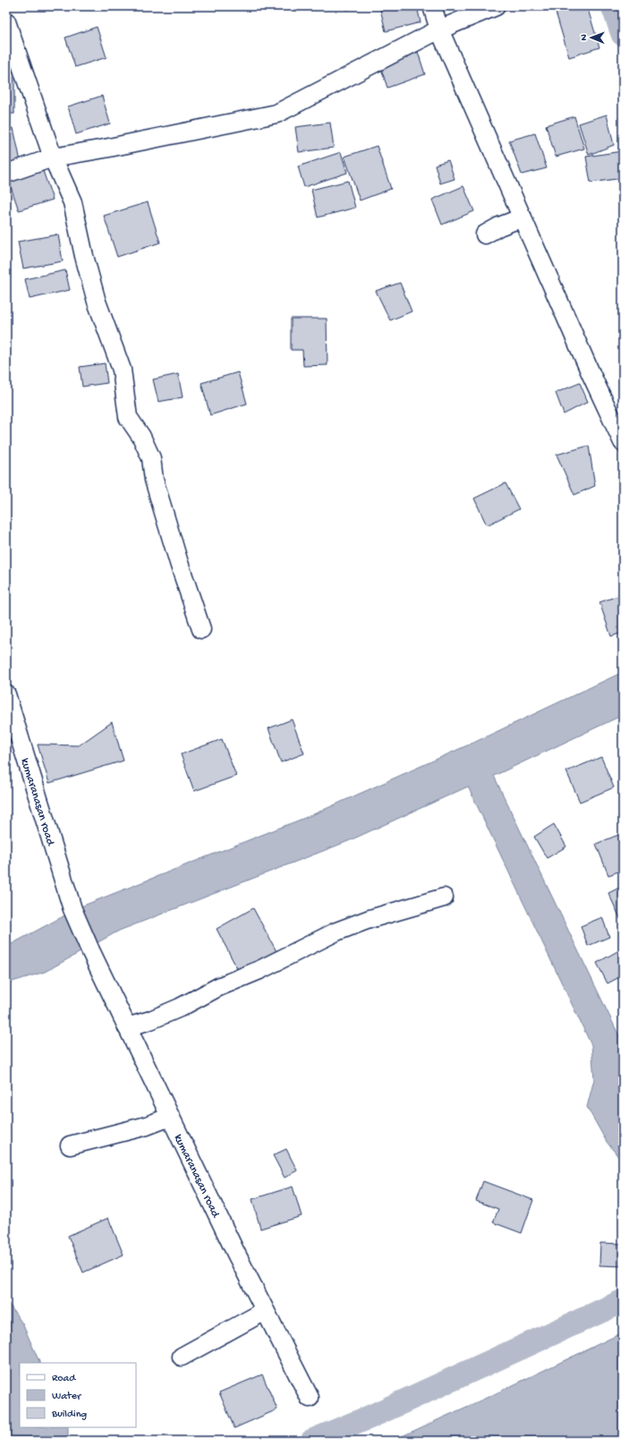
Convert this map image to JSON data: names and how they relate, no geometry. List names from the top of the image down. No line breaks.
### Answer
{"streets":{"street":["kumaranasan road"]},"legend":["Road","Water","Building"],"north":"left"}
